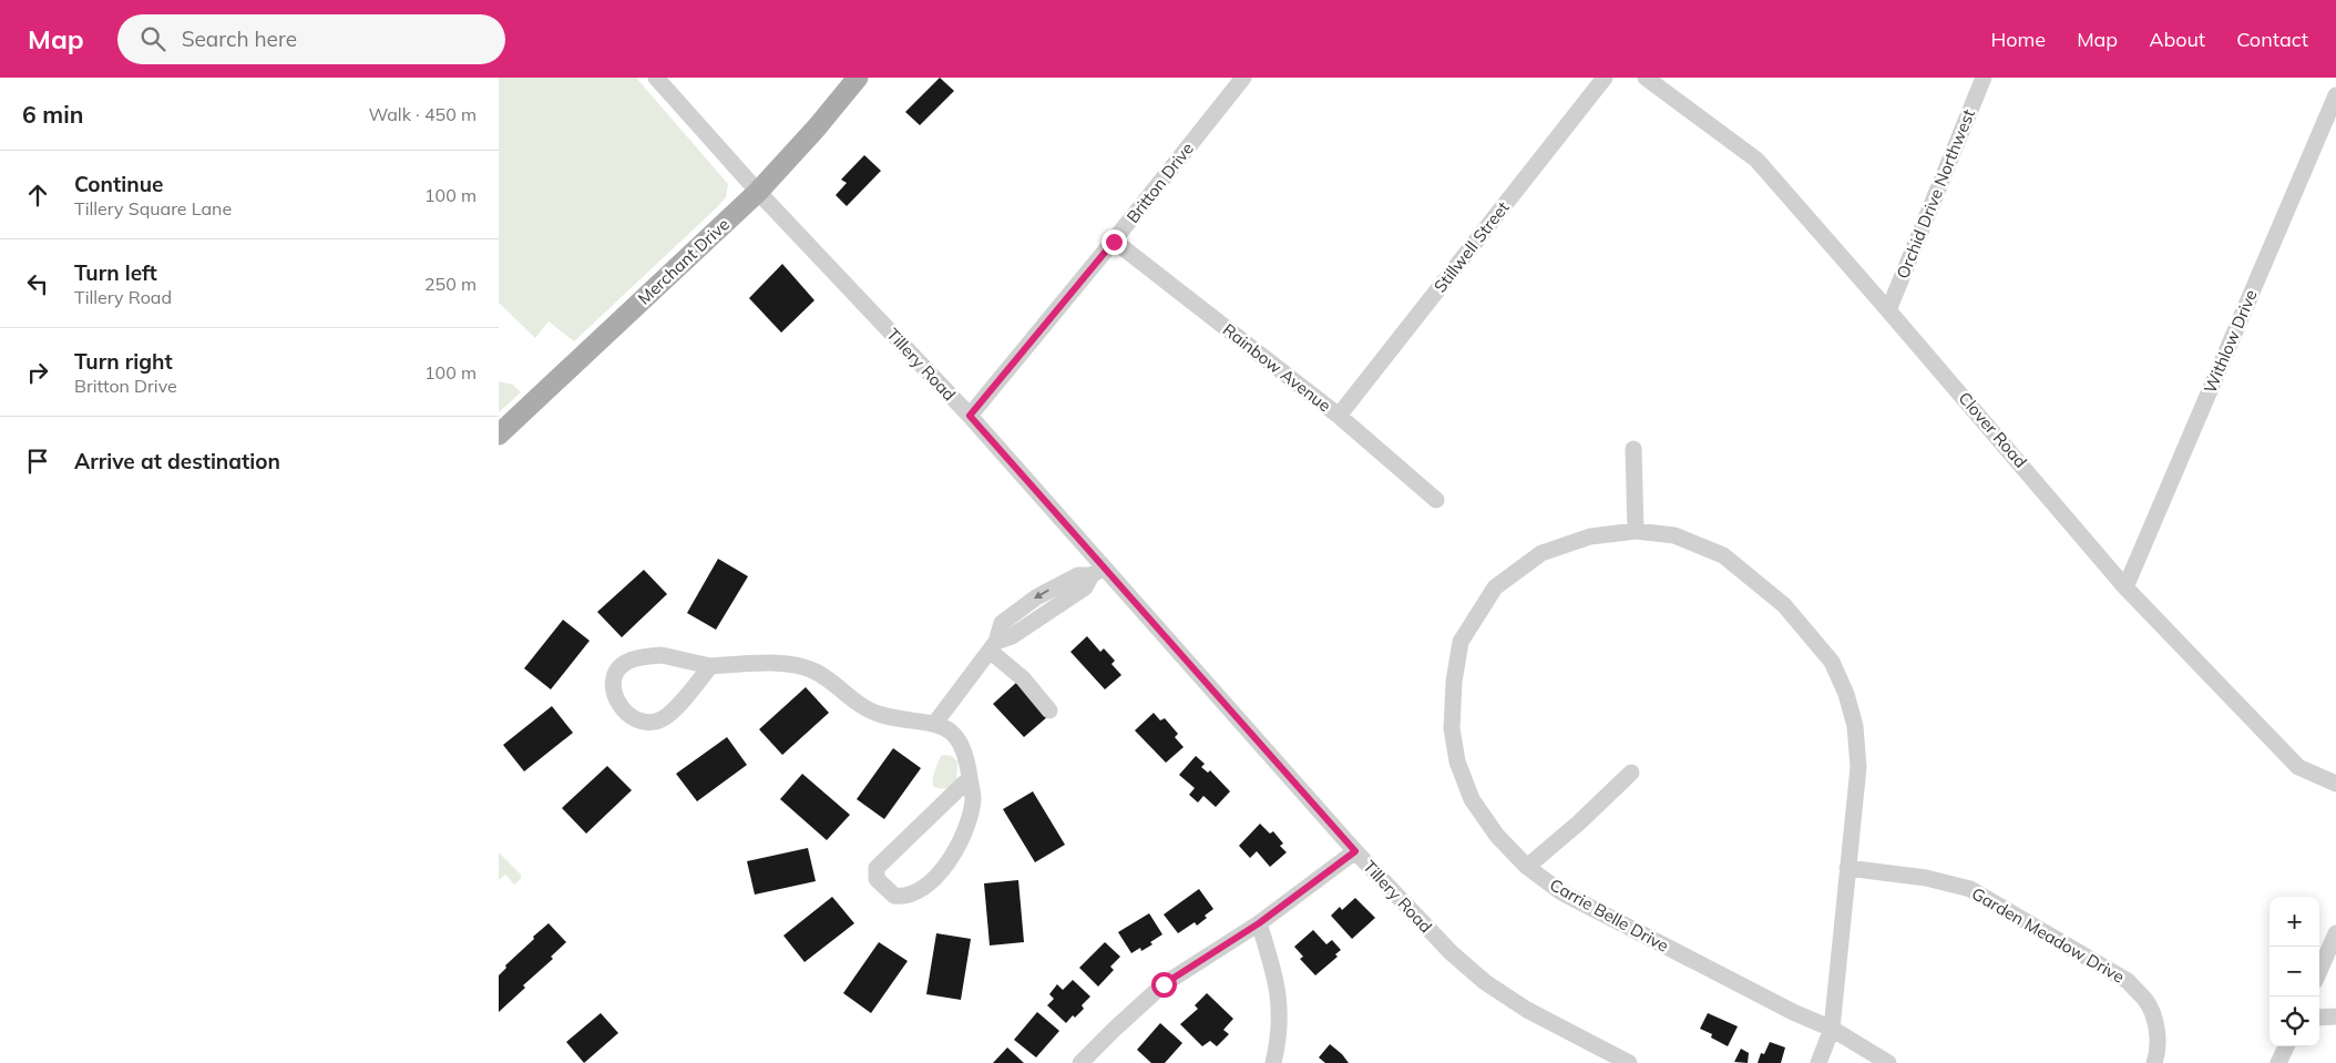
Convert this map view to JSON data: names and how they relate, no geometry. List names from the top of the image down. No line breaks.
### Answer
{"streets":{"main road":["Merchant Drive"],"street":["Britton Drive","Orchid Drive Northwest","Stillwell Street","Withlow Drive","Tillery Road","Rainbow Avenue","Clover Road","Carrie Belle Drive","Garden Meadow Drive"]},"crossings":[["Britton Drive","Tillery Road"],["Britton Drive","Rainbow Avenue"],["Orchid Drive Northwest","Clover Road"],["Stillwell Street","Rainbow Avenue"],["Merchant Drive","Tillery Road"],["Withlow Drive","Clover Road"],["Carrie Belle Drive","Garden Meadow Drive"]],"page":{"header":"Map","search":"Search here","nav":["Home","Map","About","Contact"],"heading":["6 min","Walk · 450 m"],"list":[["Continue","Tillery Square Lane","100 m"],["Turn left","Tillery Road","250 m"],["Turn right","Britton Drive","100 m"],"Arrive at destination"],"map_buttons":["+","−"]}}
